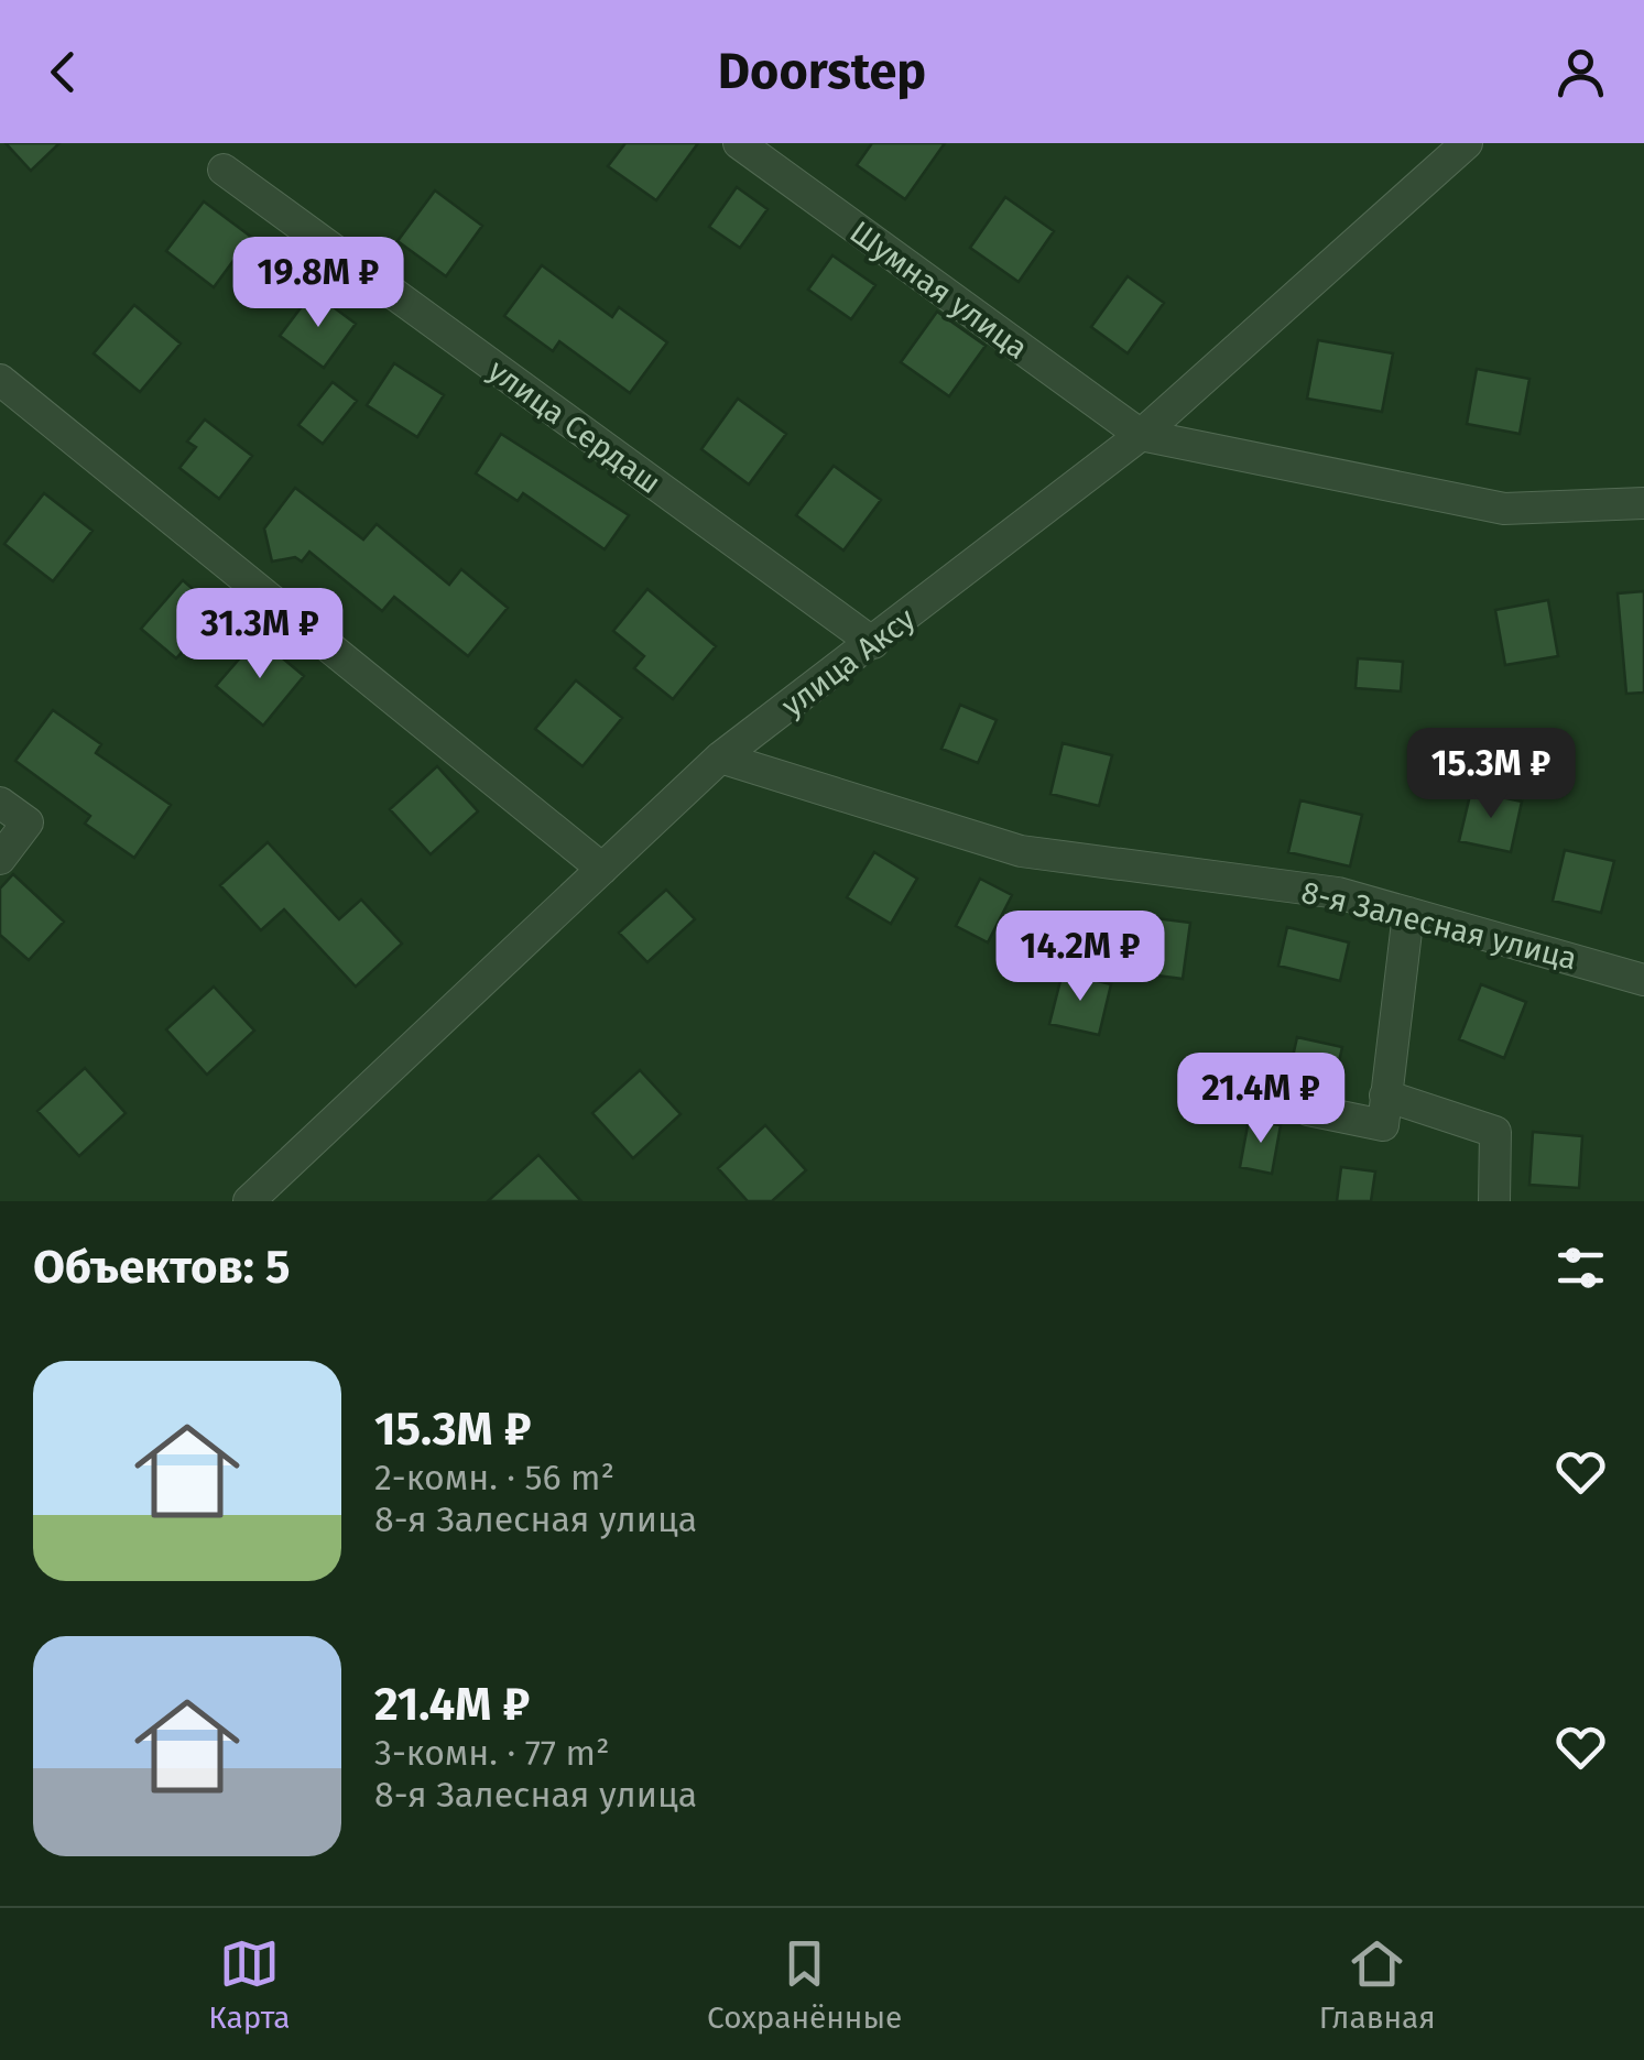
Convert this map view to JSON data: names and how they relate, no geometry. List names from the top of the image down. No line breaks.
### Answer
{"streets":{"street":["Шумная улица","улица Сердаш","улица Аксу","8-я Залесная улица"]},"crossings":[["Шумная улица","улица Аксу"],["улица Сердаш","улица Аксу"],["улица Аксу","8-я Залесная улица"]],"page":{"header":"Doorstep","price":["19.8M ₽","31.3M ₽","15.3M ₽","14.2M ₽","21.4M ₽"],"heading":"Объектов: 5","list":[{"name":"15.3M ₽","note":"2-комн. · 56 m² · 8-я Залесная улица"},{"name":"21.4M ₽","note":"3-комн. · 77 m² · 8-я Залесная улица"}],"tabs":["Карта","Сохранённые","Главная"]}}
